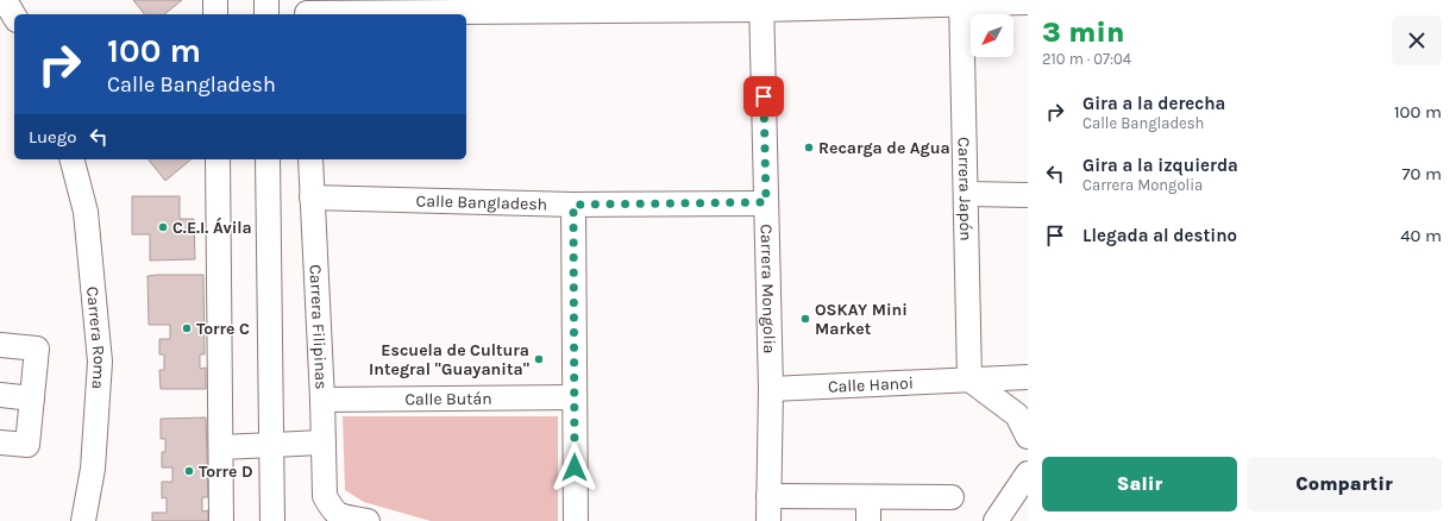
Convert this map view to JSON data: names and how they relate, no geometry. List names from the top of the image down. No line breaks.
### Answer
{"streets":{"street":["Carrera Japón","Calle Bangladesh","Carrera Mongolia","Carrera Filipinas","Carrera Roma","Calle Hanoi","Calle Bután"]},"crossings":[["Carrera Japón","Calle Hanoi"],["Calle Bangladesh","Carrera Mongolia"],["Calle Bangladesh","Carrera Filipinas"],["Carrera Mongolia","Calle Hanoi"],["Carrera Filipinas","Calle Bután"]],"places":["Recarga de Agua","C.E.I. Ávila","OSKAY Mini Market","Torre C","Escuela de Cultura Integral \"Guayanita\"","Torre D"],"north":"bottom left","page":{"heading":["3 min","210 m · 07:04"],"turn":["100 m","Calle Bangladesh"],"list":[{"name":"Gira a la derecha","note":"Calle Bangladesh","value":"100 m"},{"name":"Gira a la izquierda","note":"Carrera Mongolia","value":"70 m"},{"name":"Llegada al destino","value":"40 m"}],"then":"Luego","buttons":["Salir","Compartir"]}}
